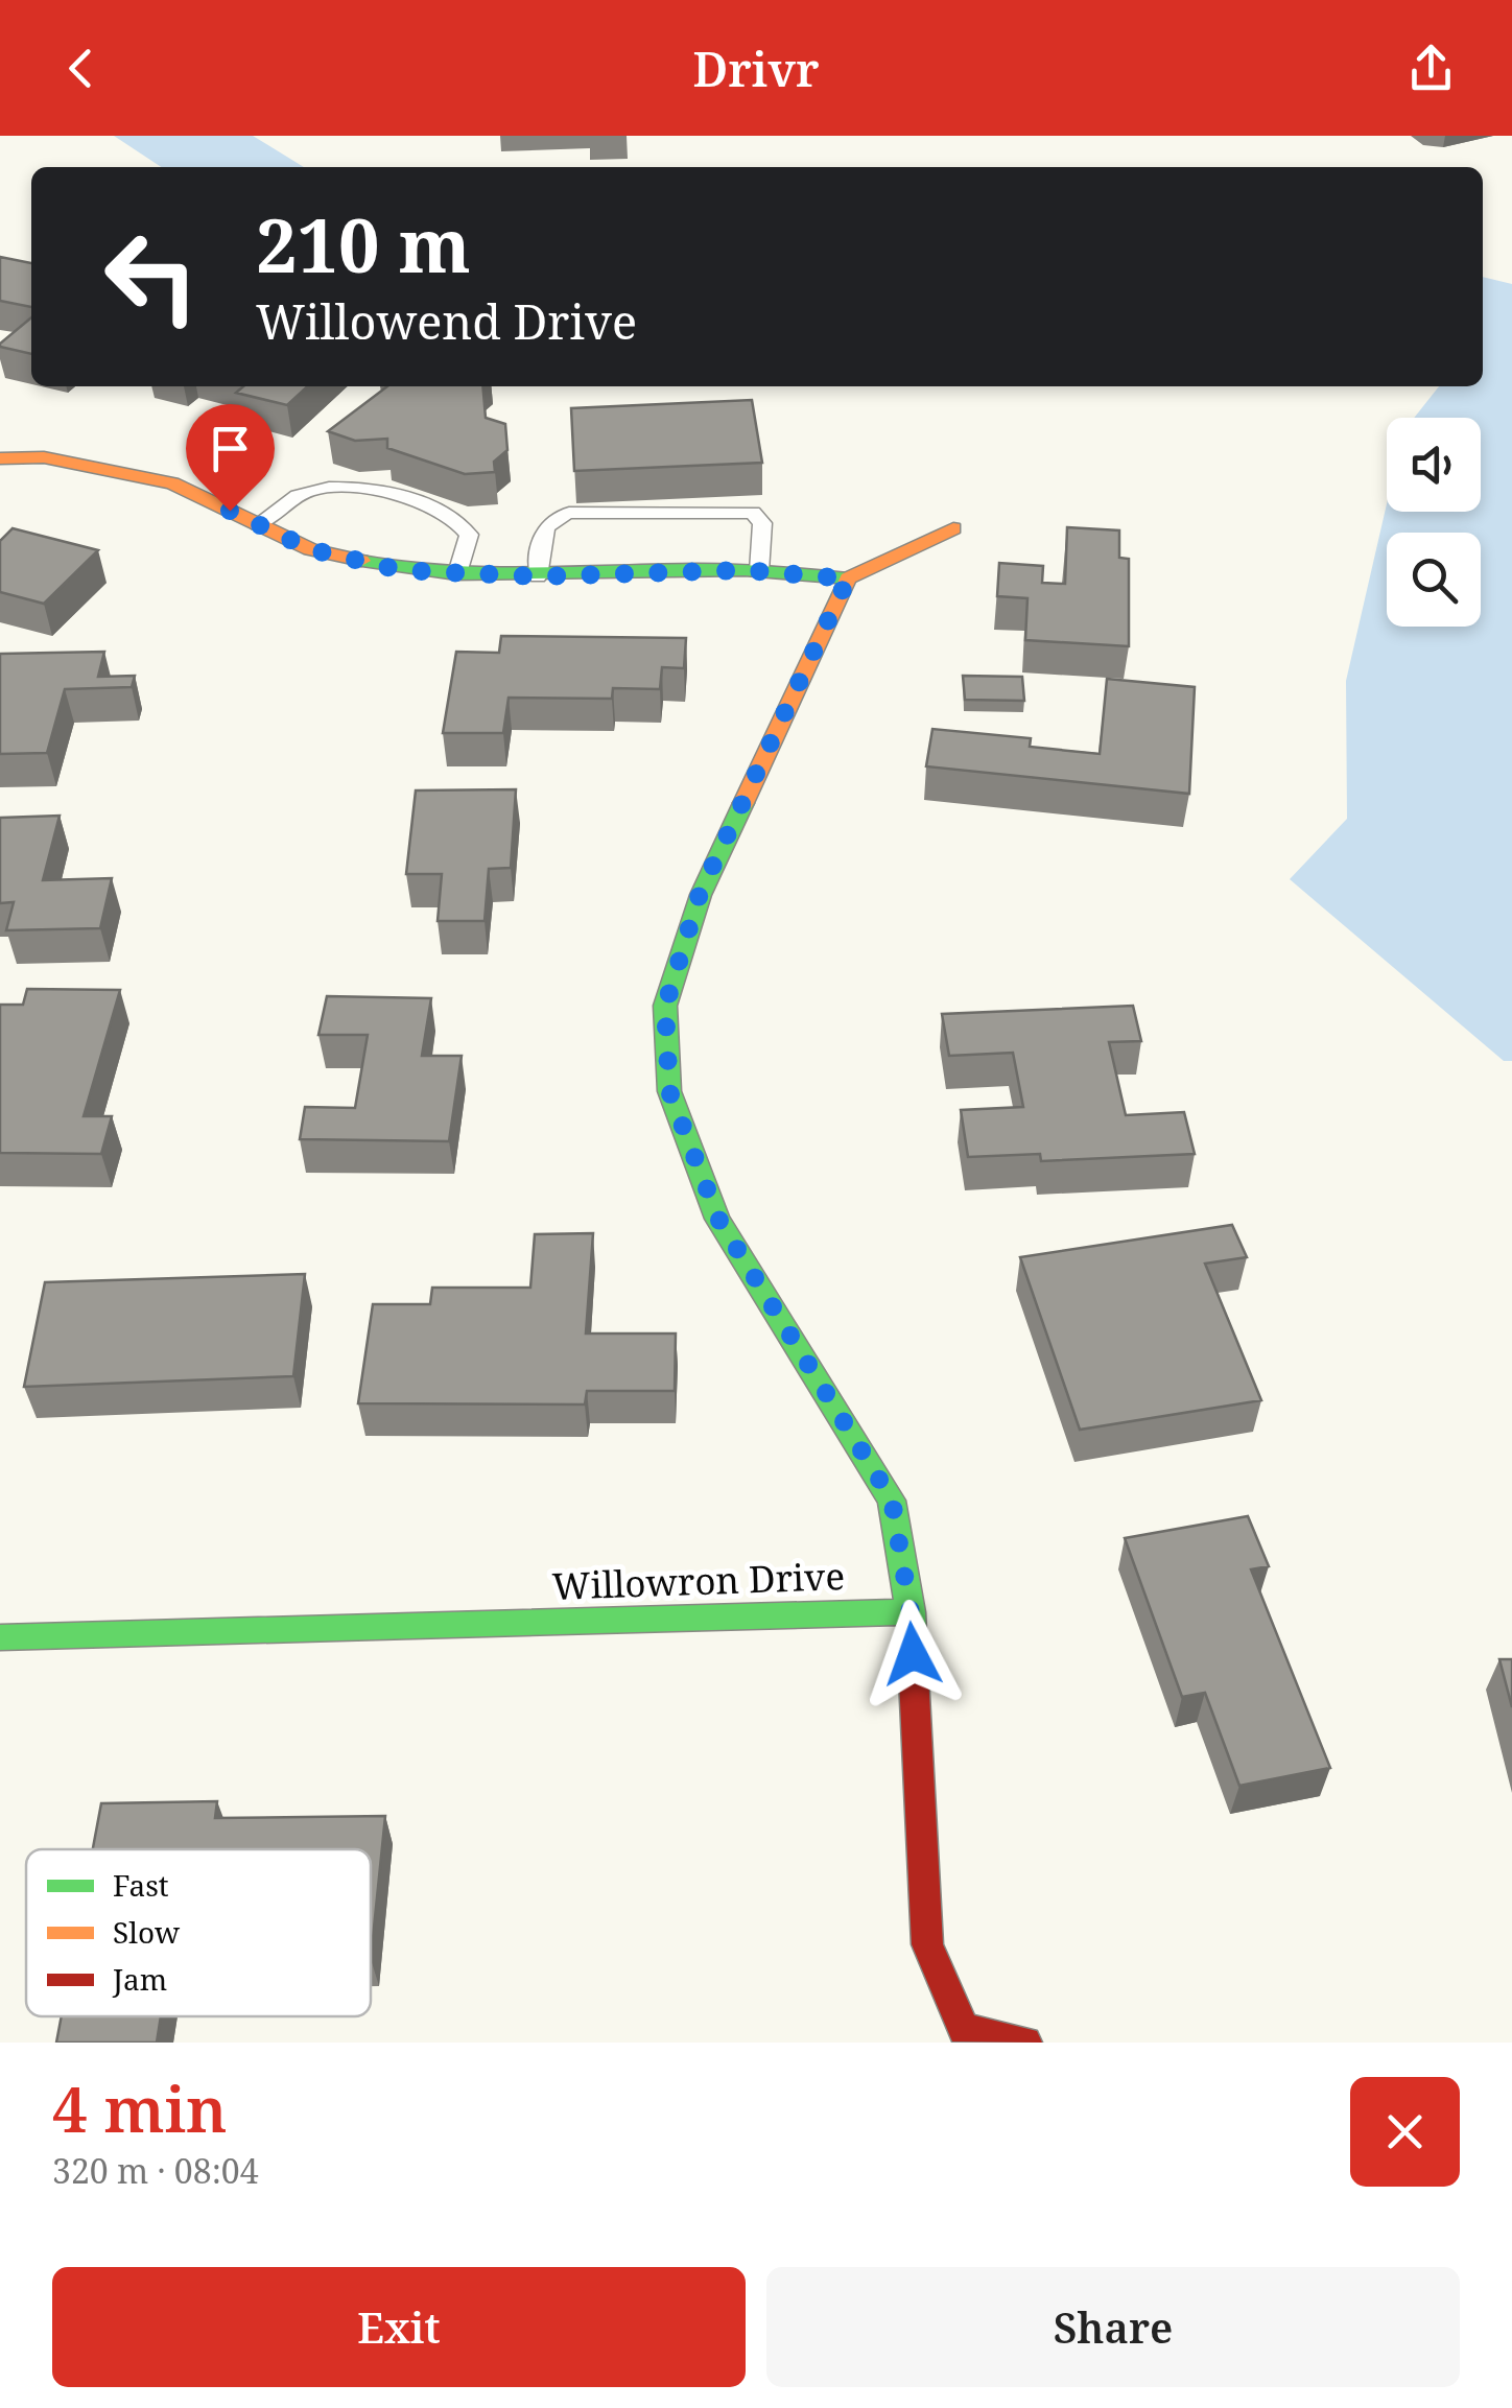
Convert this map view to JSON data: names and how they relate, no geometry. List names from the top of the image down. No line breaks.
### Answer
{"streets":{"street":["Willowron Drive"]},"legend":["Fast","Slow","Jam"],"page":{"header":"Drivr","turn":["210 m","Willowend Drive"],"heading":["4 min","320 m · 08:04"],"buttons":["Exit","Share"]}}
